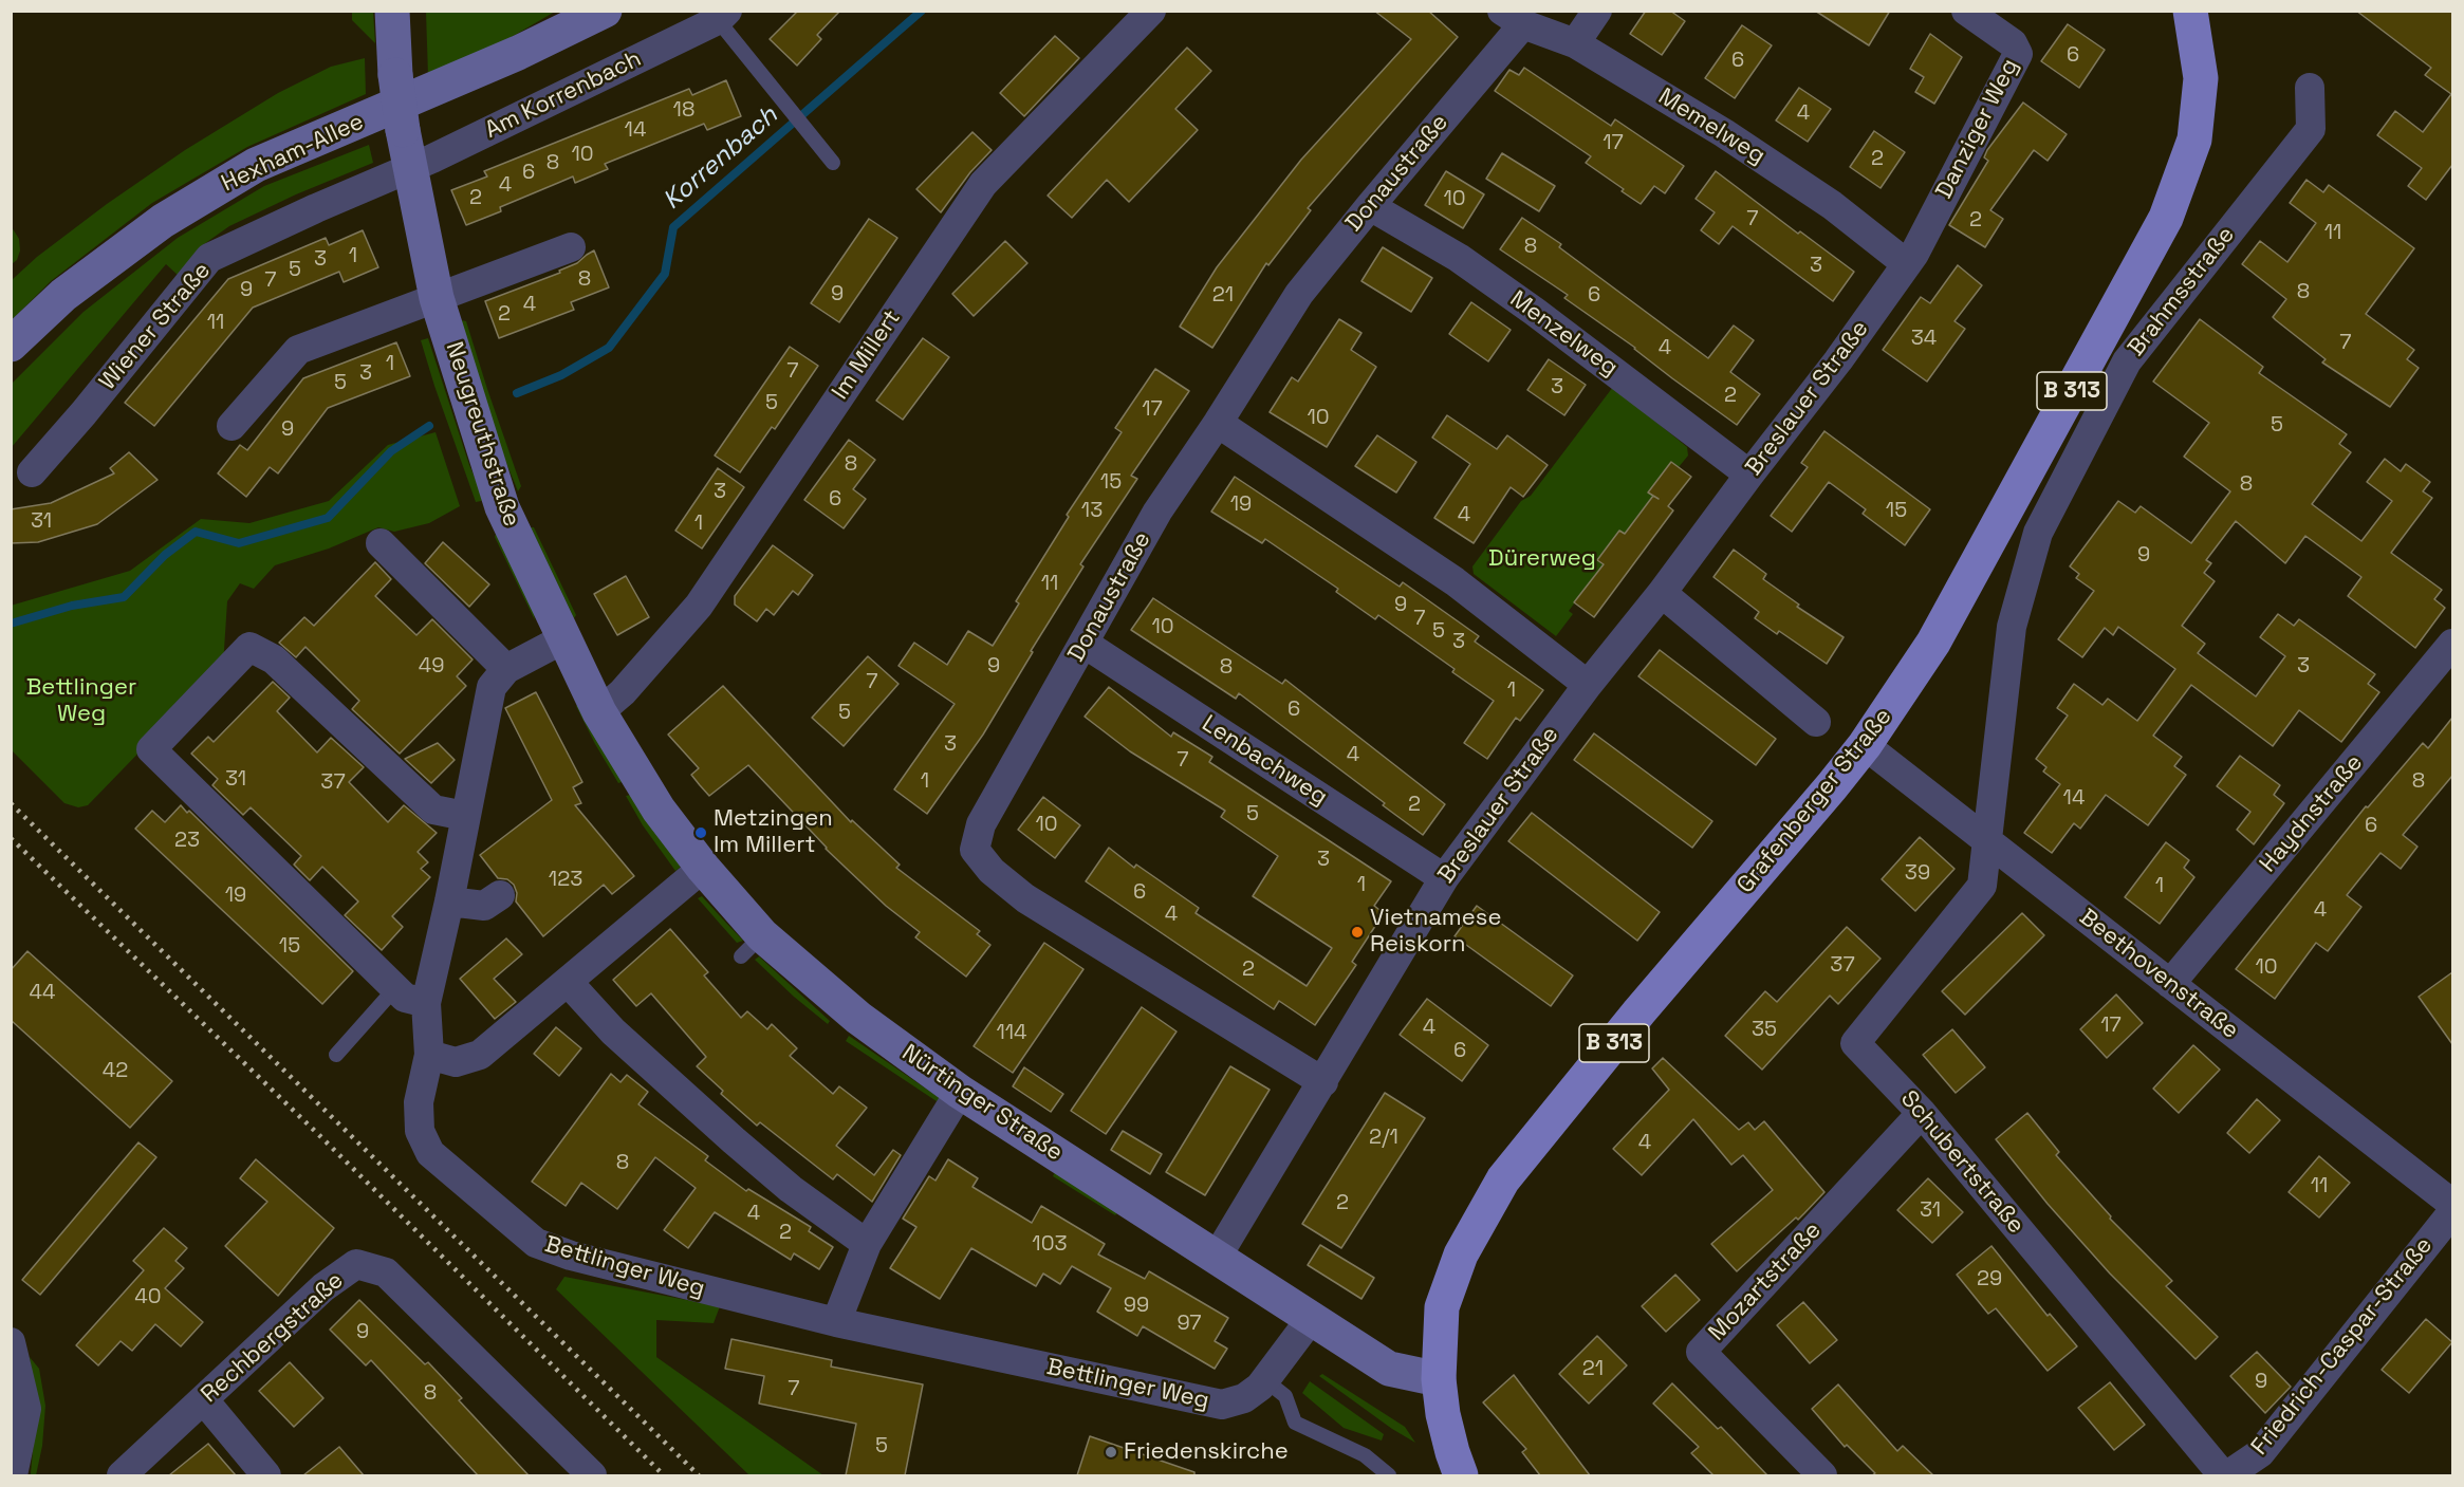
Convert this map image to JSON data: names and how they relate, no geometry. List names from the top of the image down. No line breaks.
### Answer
{"streets":{"main road":["B 313","Grafenberger Straße"],"street":["Am Korrenbach","Memelweg","Danziger Weg","Hexham-Allee","Donaustraße","Brahmsstraße","Wiener Straße","Menzelweg","Im Millert","Breslauer Straße","Neugreuthstraße","Lenbachweg","Haydnstraße","Beethovenstraße","Nürtinger Straße","Schubertstraße","Bettlinger Weg","Mozartstraße","Rechbergstraße","Friedrich-Caspar-Straße"]},"crossings":[["Am Korrenbach","Wiener Straße"],["Am Korrenbach","Neugreuthstraße"],["Memelweg","Danziger Weg"],["Memelweg","Donaustraße"],["Memelweg","Breslauer Straße"],["Danziger Weg","Breslauer Straße"],["Donaustraße","Menzelweg"],["Donaustraße","Breslauer Straße"],["Donaustraße","Lenbachweg"],["Brahmsstraße","Beethovenstraße"],["Brahmsstraße","Schubertstraße"],["Wiener Straße","Neugreuthstraße"],["Menzelweg","Breslauer Straße"],["Im Millert","Nürtinger Straße"],["B 313","Grafenberger Straße"],["B 313","Nürtinger Straße"],["Breslauer Straße","Lenbachweg"],["Breslauer Straße","Nürtinger Straße"],["Neugreuthstraße","Nürtinger Straße"],["Grafenberger Straße","Beethovenstraße"],["Grafenberger Straße","Nürtinger Straße"],["Haydnstraße","Beethovenstraße"],["Beethovenstraße","Schubertstraße"],["Nürtinger Straße","Bettlinger Weg"],["Schubertstraße","Mozartstraße"],["Schubertstraße","Friedrich-Caspar-Straße"]],"water":["Korrenbach"],"parks":["Dürerweg","Bettlinger Weg"],"places":["Metzingen Im Millert","Vietnamese Reiskorn","Friedenskirche"],"house_numbers":["6","6","18","4","14","17","10","2","8","6","4","2","10","7","2","11","8","1","3","3","5","8","7","9","8","9","21","6","4","2","11","34","7","4","1","7","3","5","3","2","5","17","10","5","9","8","15","8","3","6","19","13","15","4","31","1","9","11","9","7","10","5","3","49","9","3","8","7","1","6","5","3","4","7","31","1","8","37","14","2","5","10","6","23","3","39","123","1","1","6","19","4","4","15","37","10","2","44","17","4","35","114","6","42","2/1","4","8","11","2","31","4","2","103","29","40","99","97","9","21","9","7","8","5"]}
